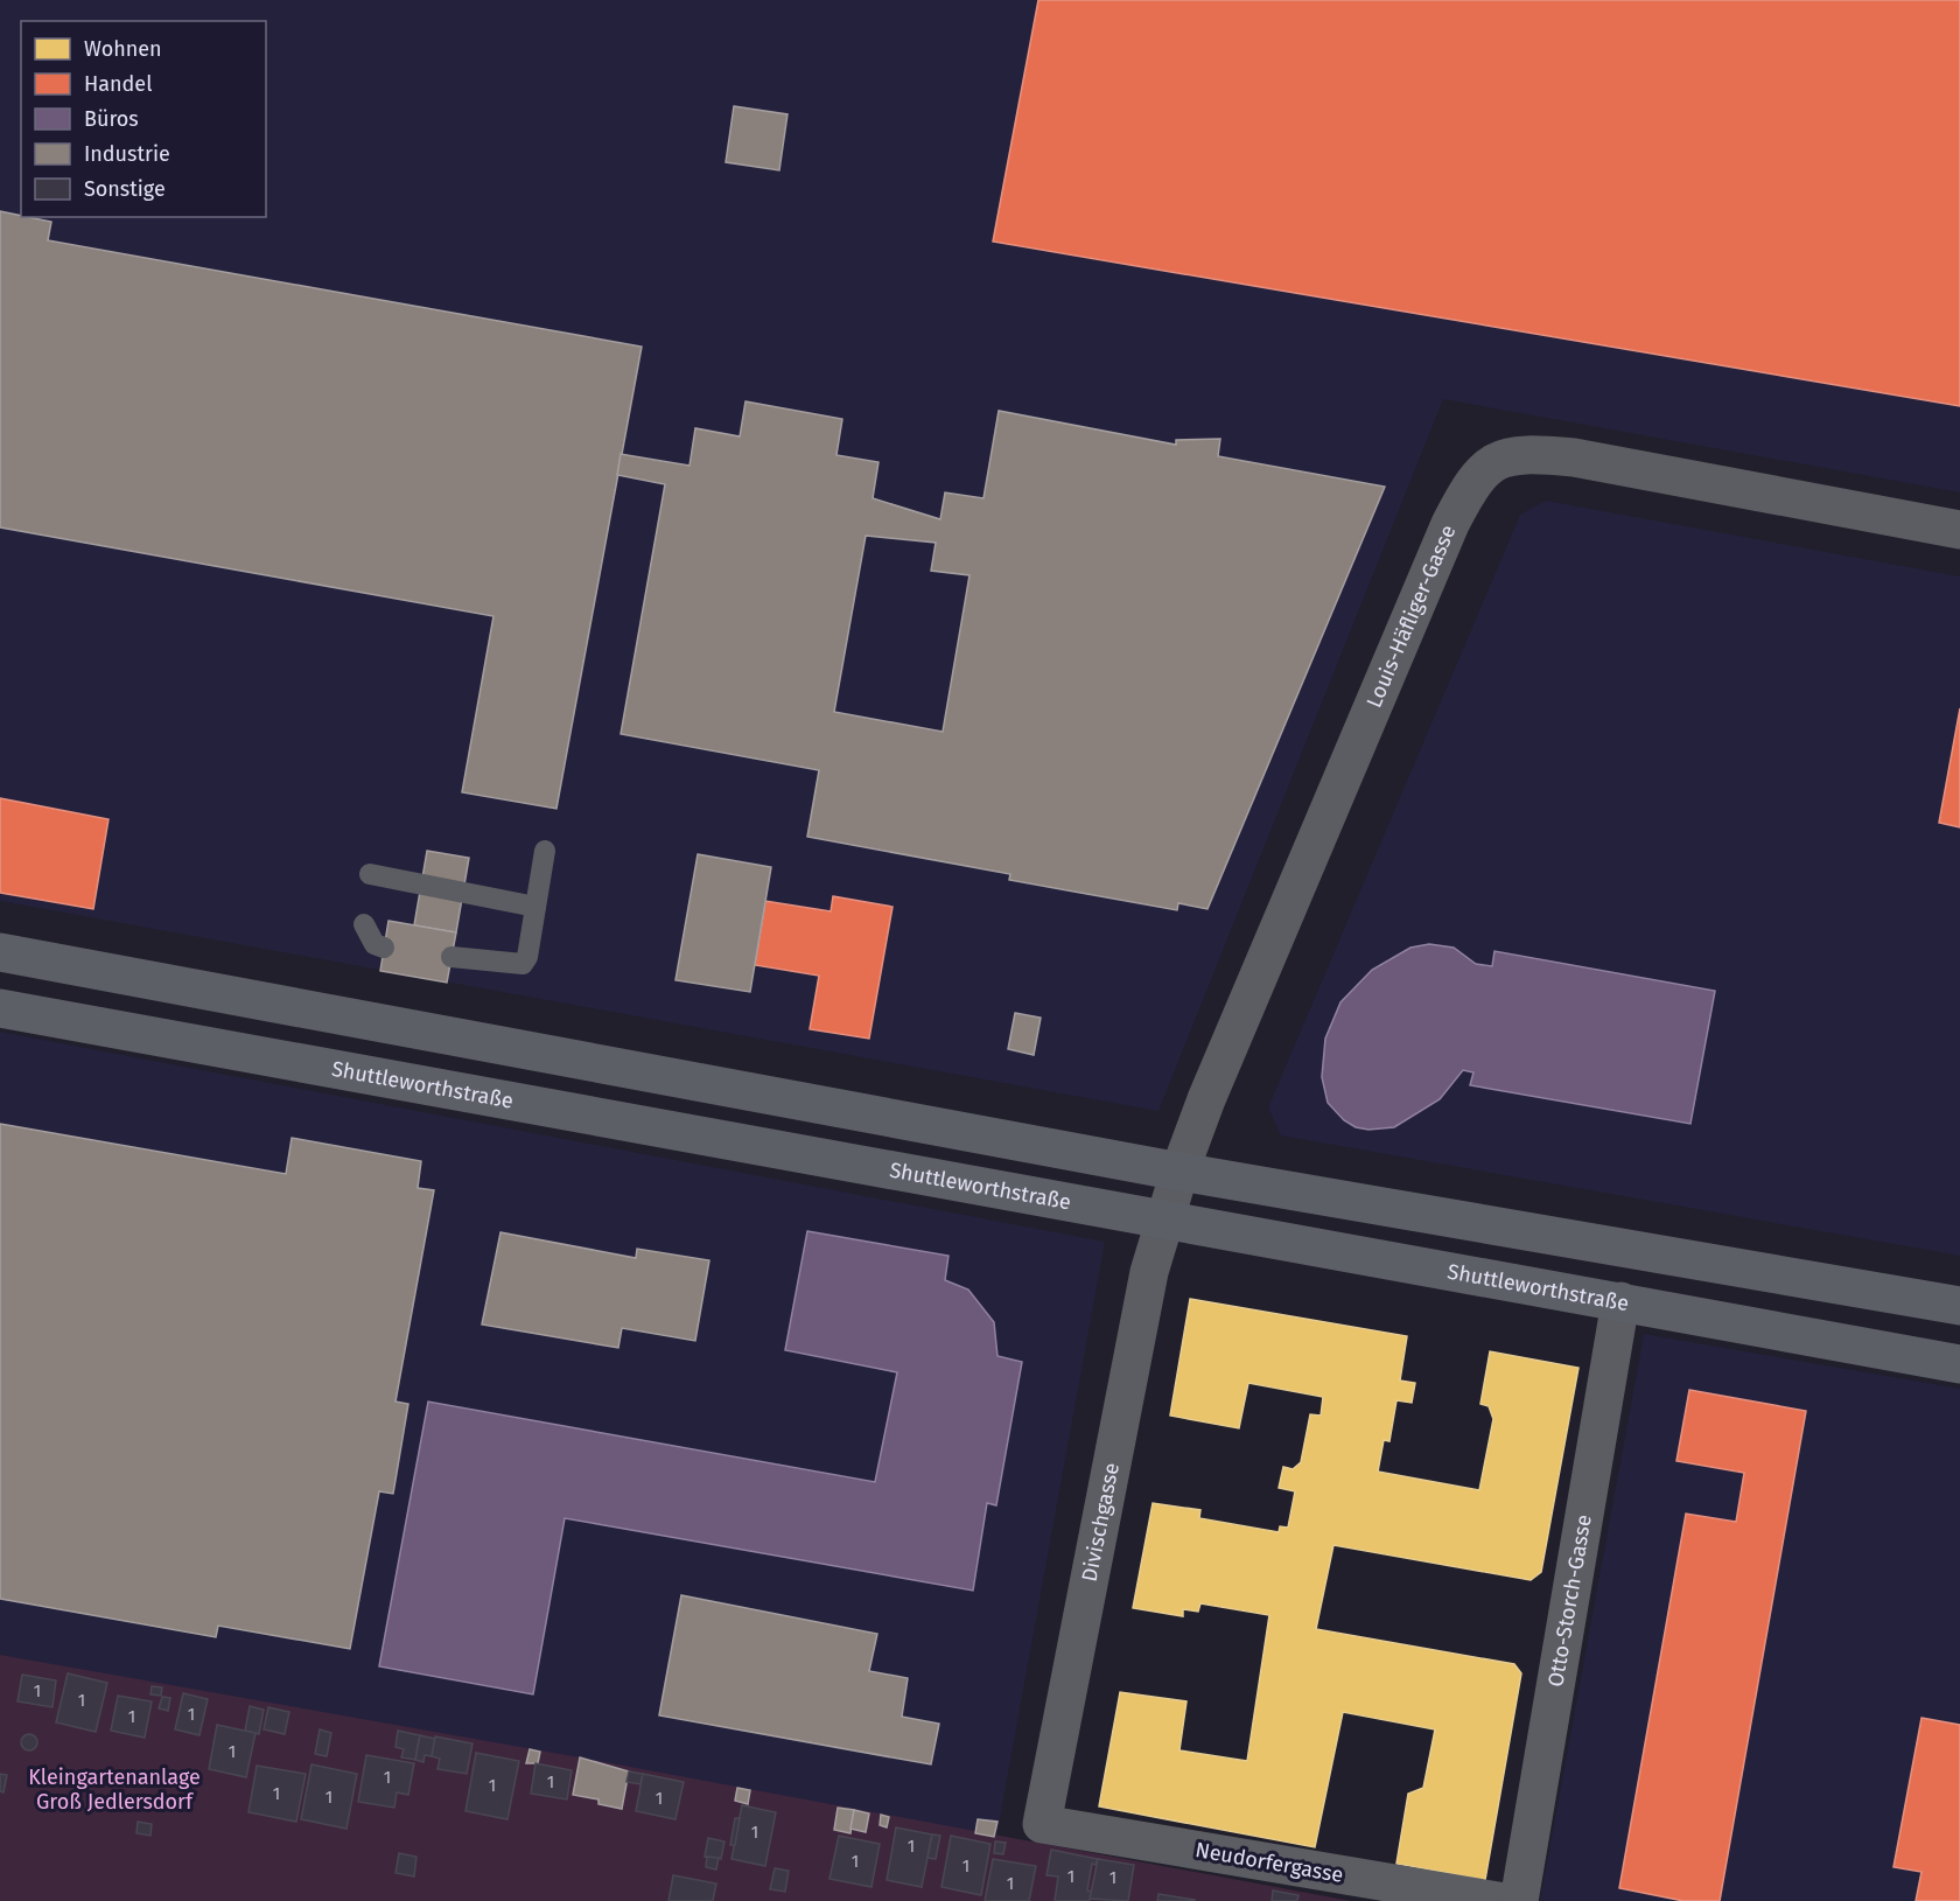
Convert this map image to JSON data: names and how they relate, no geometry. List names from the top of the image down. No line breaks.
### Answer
{"streets":{"main road":["Shuttleworthstraße"],"street":["Louis-Häfliger-Gasse","Divischgasse","Otto-Storch-Gasse","Neudorfergasse"]},"crossings":[["Louis-Häfliger-Gasse","Shuttleworthstraße"],["Louis-Häfliger-Gasse","Divischgasse"],["Shuttleworthstraße","Divischgasse"],["Shuttleworthstraße","Otto-Storch-Gasse"],["Divischgasse","Neudorfergasse"]],"parks":["Kleingartenanlage Groß Jedlersdorf"],"house_numbers":["1","1","1","1","1","1","1","1","1","1","1","1","1","1","1","1","1","1"],"legend":["Wohnen","Handel","Büros","Industrie","Sonstige"]}
